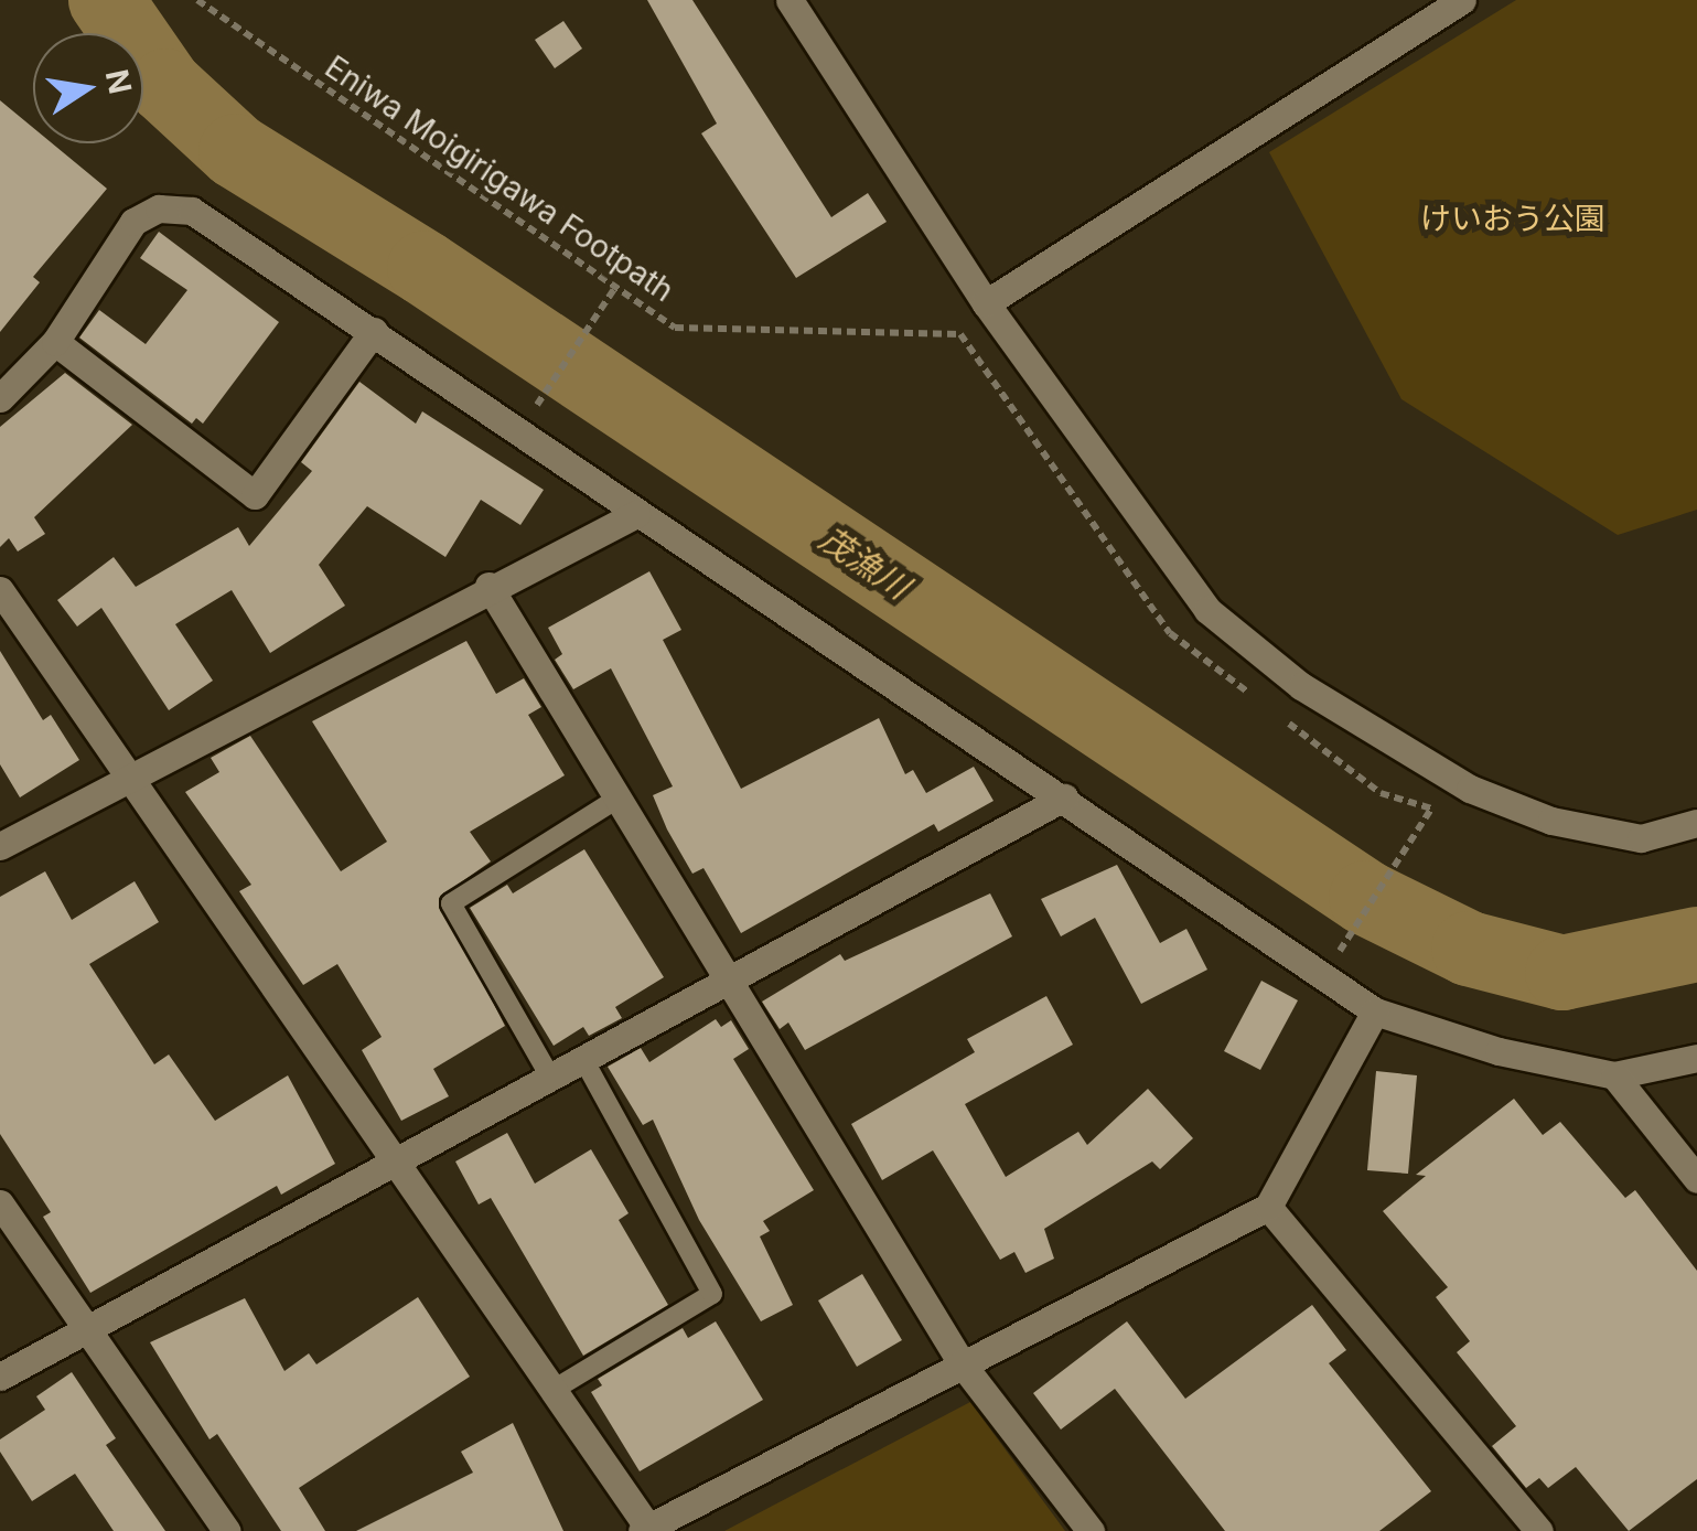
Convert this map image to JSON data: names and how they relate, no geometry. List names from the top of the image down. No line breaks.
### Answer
{"streets":{"path":["Eniwa Moigirigawa Footpath"]},"water":["茂漁川"],"parks":["けいおう公園"],"north":"right"}
